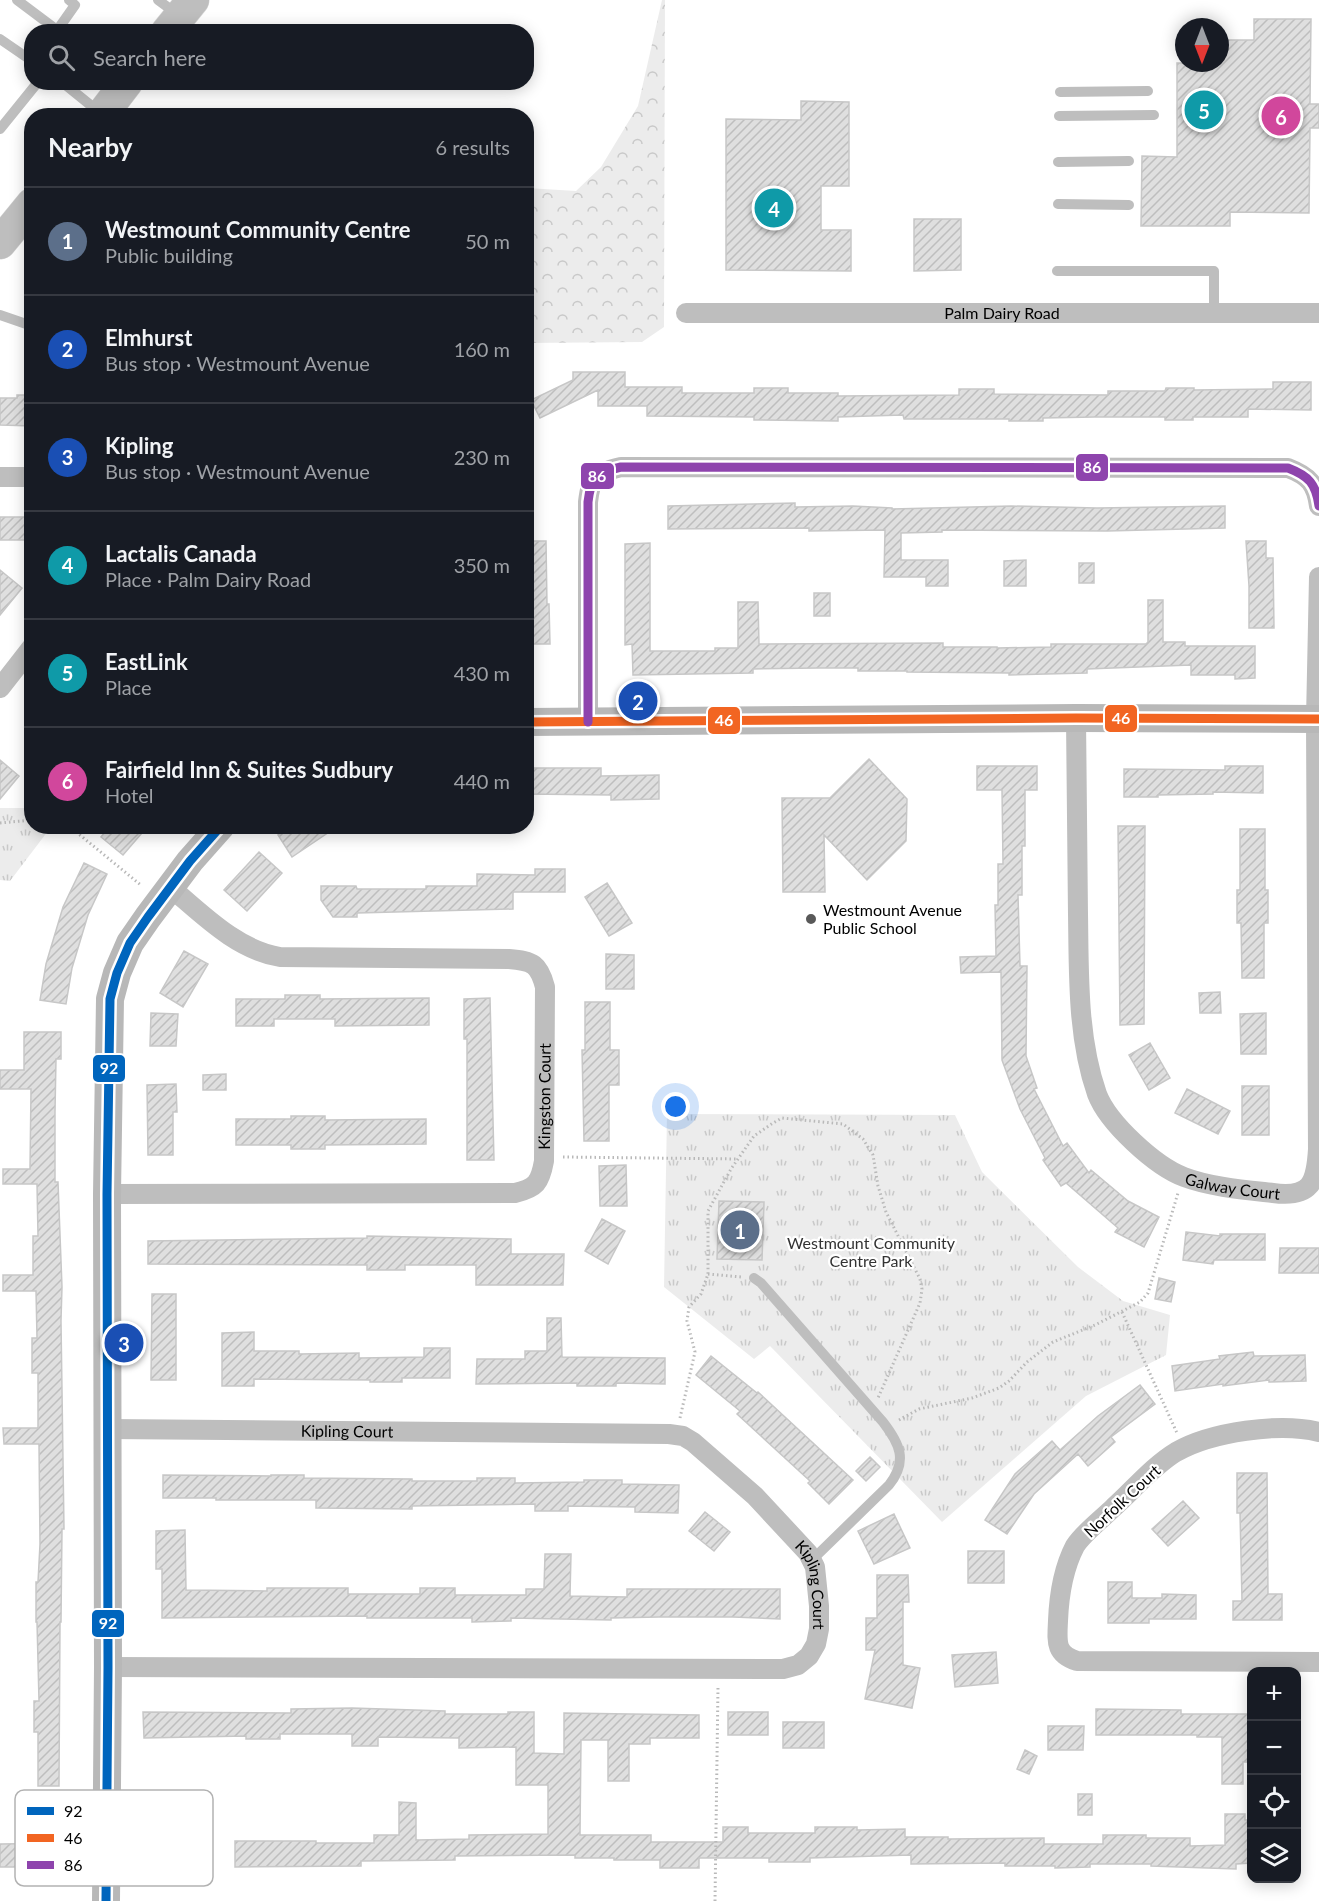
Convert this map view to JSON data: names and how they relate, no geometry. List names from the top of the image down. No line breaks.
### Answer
{"streets":{"street":["Palm Dairy Road","Kingston Court","Galway Court","Kipling Court","Norfolk Court"]},"parks":["Westmount Community Centre Park"],"places":["Westmount Avenue Public School"],"lines":["transit line 86","transit line 46","transit line 92"],"legend":["92","46","86"],"north":"bottom","page":{"search":"Search here","pins":["5","6","4","2","1","3"],"heading":["Nearby","6 results"],"list":[{"mark":"1","name":"Westmount Community Centre","note":"Public building","value":"50 m"},{"mark":"2","name":"Elmhurst","note":"Bus stop · Westmount Avenue","value":"160 m"},{"mark":"3","name":"Kipling","note":"Bus stop · Westmount Avenue","value":"230 m"},{"mark":"4","name":"Lactalis Canada","note":"Place · Palm Dairy Road","value":"350 m"},{"mark":"5","name":"EastLink","note":"Place","value":"430 m"},{"mark":"6","name":"Fairfield Inn & Suites Sudbury","note":"Hotel","value":"440 m"}],"map_buttons":["+","−"]}}
